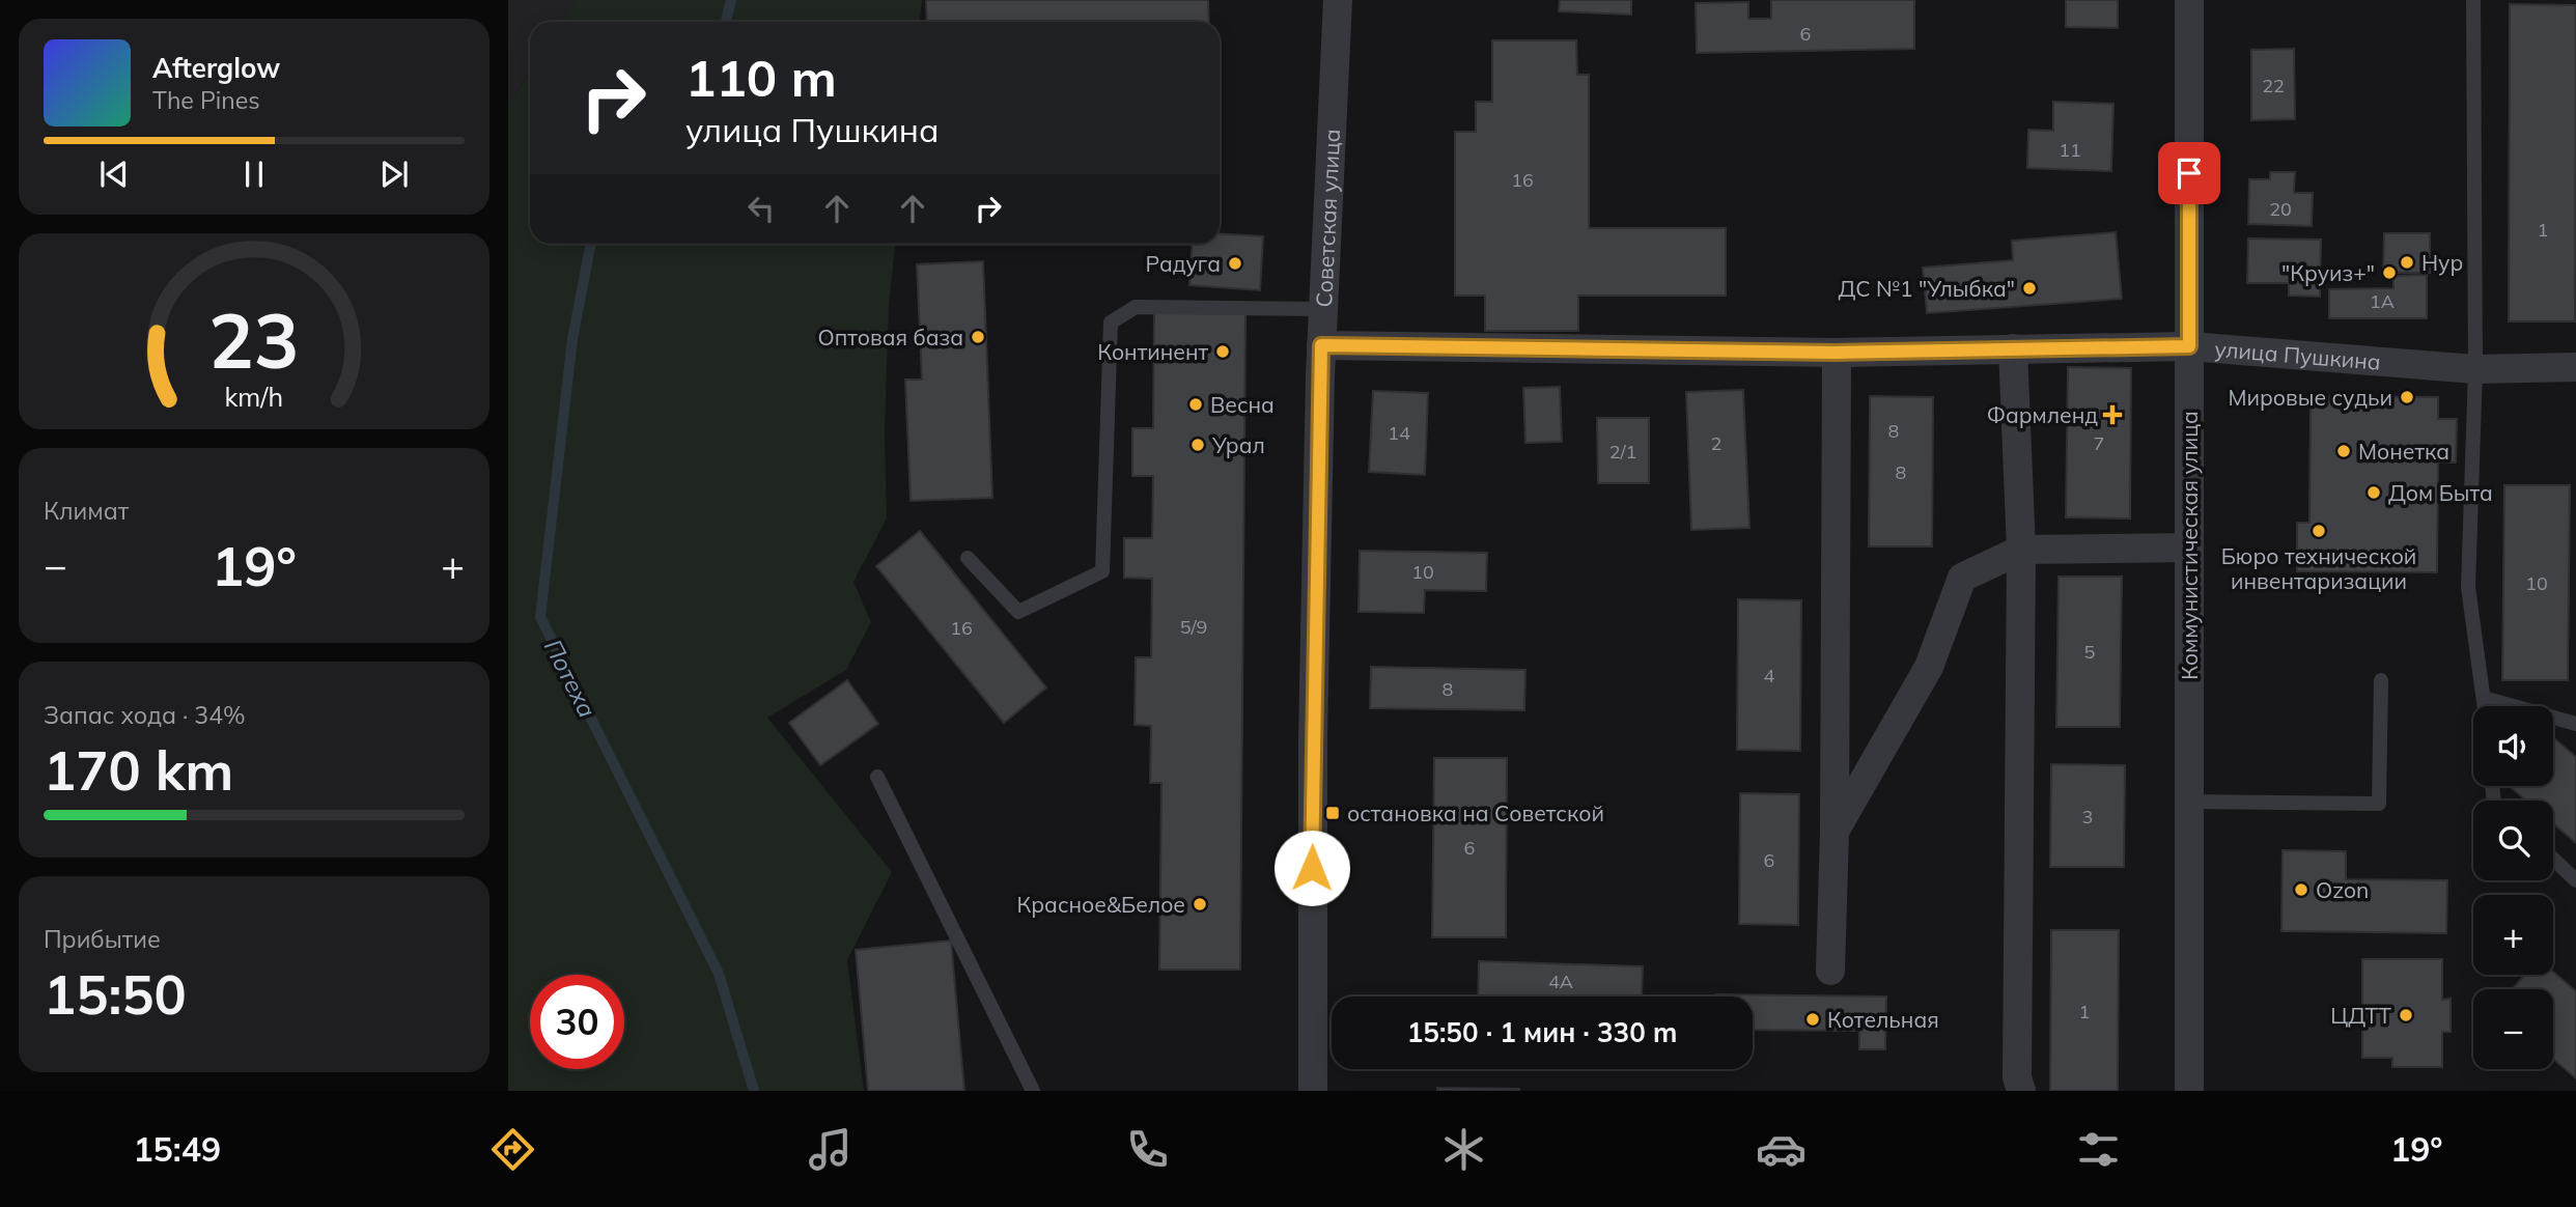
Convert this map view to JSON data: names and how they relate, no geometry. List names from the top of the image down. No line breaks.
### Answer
{"streets":{"street":["Советская улица","улица Пушкина","Коммунистическая улица"]},"crossings":[["Советская улица","улица Пушкина"],["улица Пушкина","Коммунистическая улица"]],"water":["Потеха"],"places":{"other":["Нур","Радуга","\"Круиз+\"","ДС №1 \"Улыбка\"","Оптовая база","Континент","Мировые судьи","Весна","Урал","Монетка","Дом Быта","Бюро технической инвентаризации","Ozon","Красное&Белое","ЦДТТ","Котельная"],"health":["Фармленд"],"transit":["остановка на Советской"]},"house_numbers":["6","22","11","16","20","1","1А","8","14","2","7","2/1","8","10","10","5/9","16","5","4","8","3","6","6","4А","1"],"page":{"turn":["110 m","улица Пушкина"],"song":["Afterglow","The Pines"],"tile":["Климат",["Запас хода · 34%","170 km"],["Прибытие","15:50"]],"heat":["−","19°","+"],"map_buttons":["+","−"],"limit":"30","trip":"15:50 · 1 мин · 330 m","tabs":["15:49","19°"],"gauge":["23","km/h"]}}
